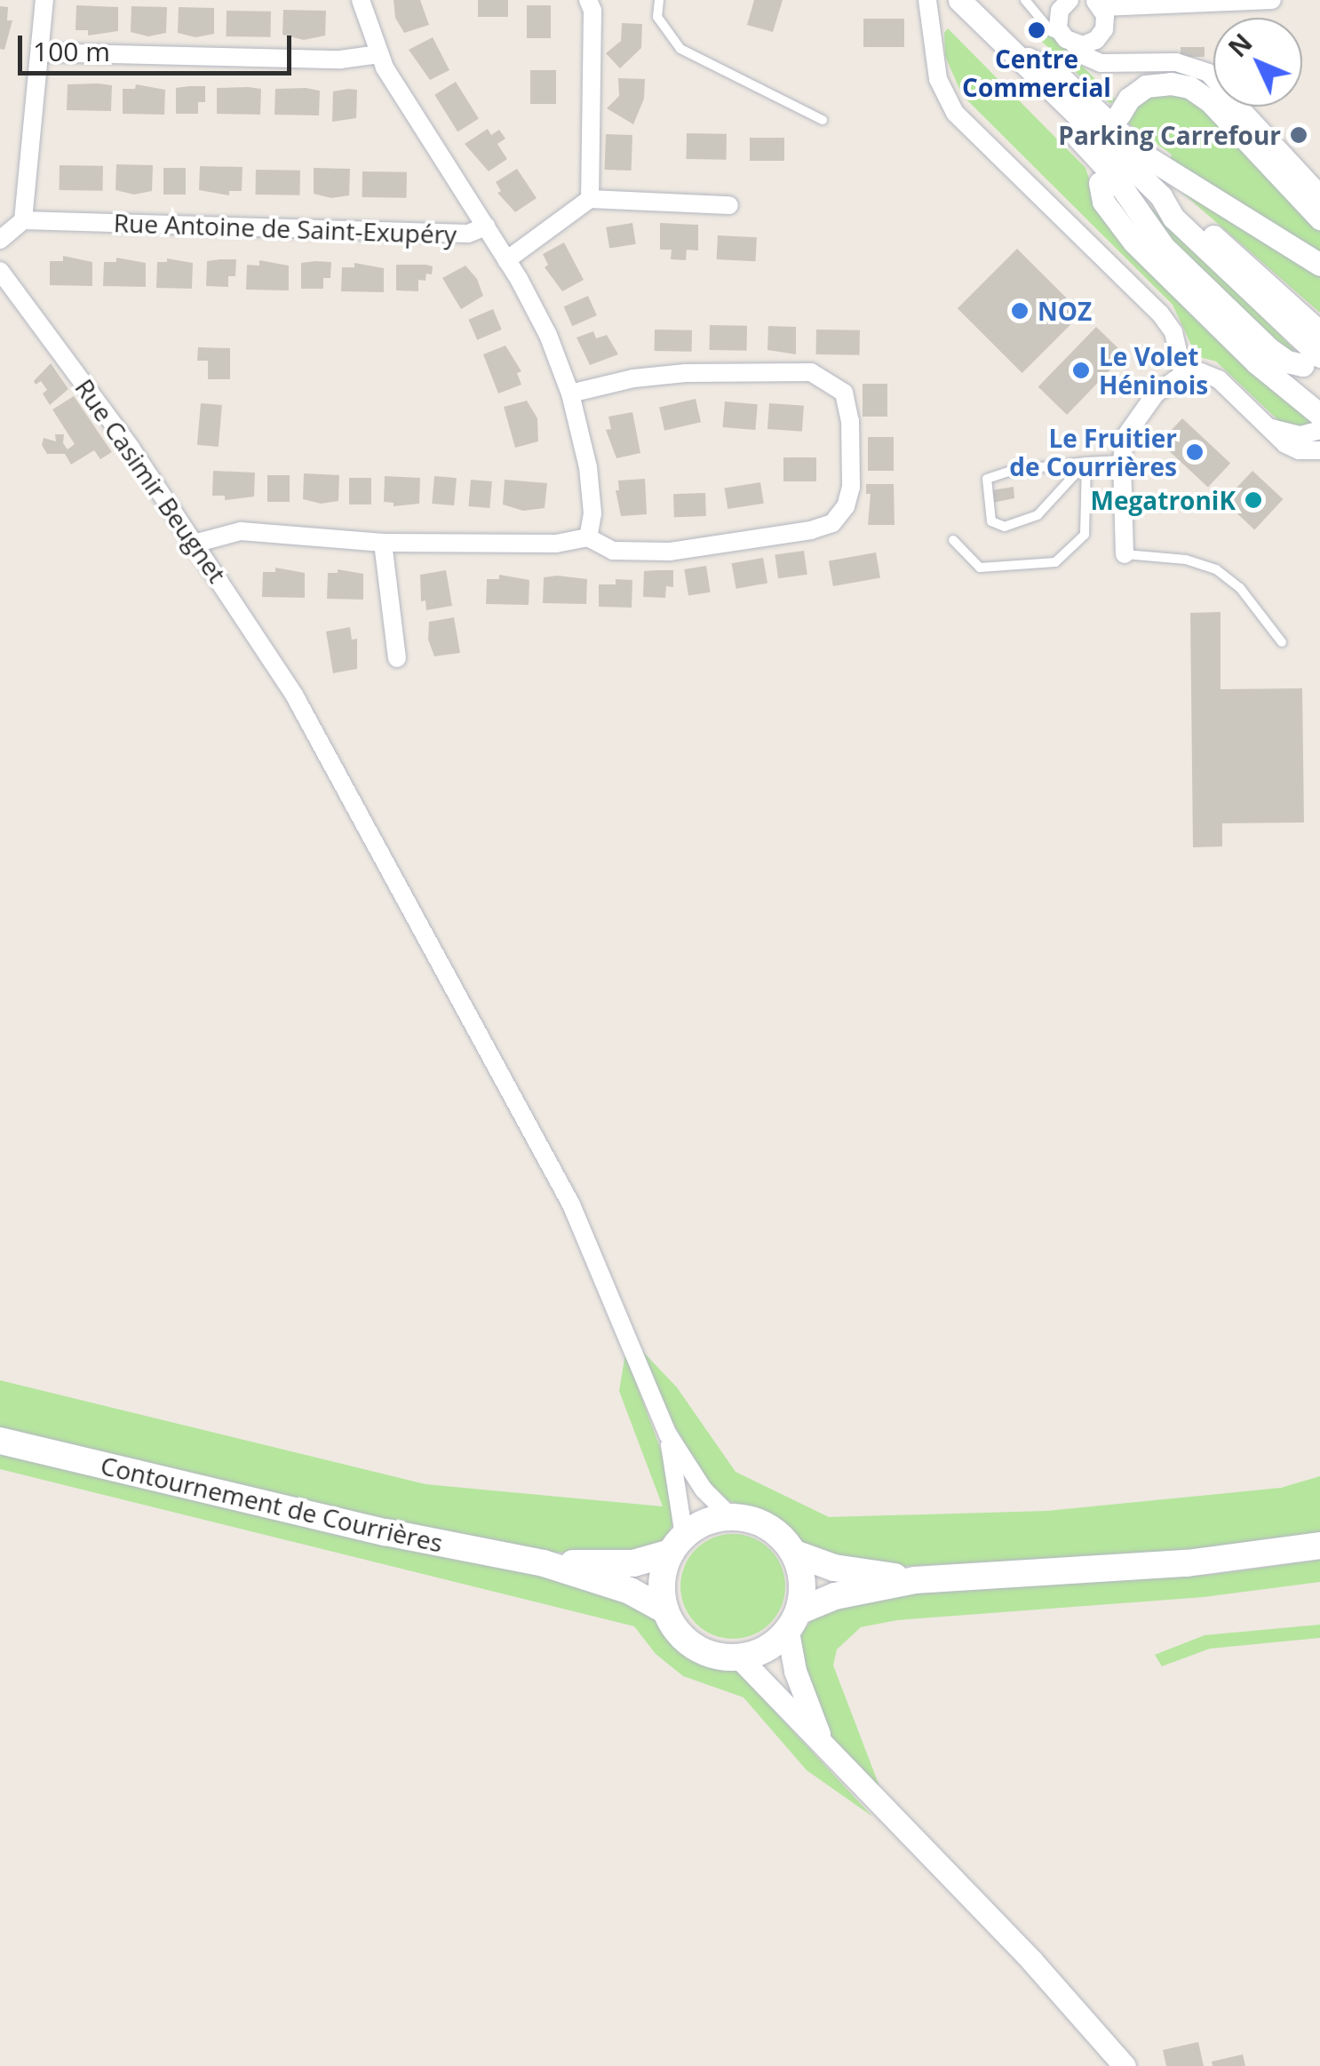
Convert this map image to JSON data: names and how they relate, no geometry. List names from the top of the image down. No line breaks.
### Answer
{"streets":{"main road":["Contournement de Courrières"],"street":["Rue Antoine de Saint-Exupéry","Rue Casimir Beugnet"]},"places":["Centre Commercial","Parking Carrefour","NOZ","Le Volet Héninois","Le Fruitier de Courrières","MegatroniK"],"scale_bar":"100 m","north":"top left"}
